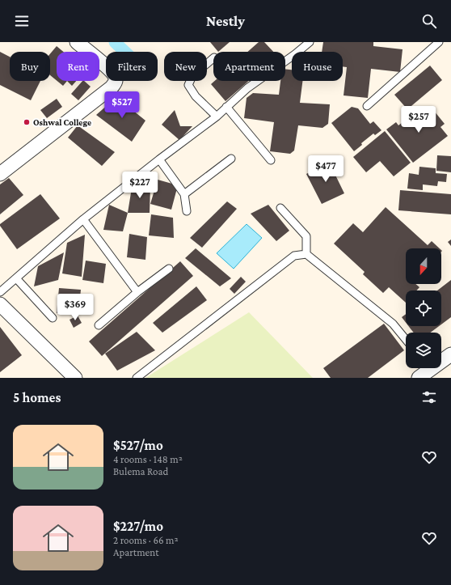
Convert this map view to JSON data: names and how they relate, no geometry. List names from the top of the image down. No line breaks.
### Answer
{"places":["Oshwal College"],"north":"bottom","page":{"header":"Nestly","chip":["Buy","Rent","Filters","New","Apartment","House"],"price":["$527","$257","$477","$227","$369"],"heading":"5 homes","list":[{"name":"$527/mo","note":"4 rooms · 148 m² · Bulema Road"},{"name":"$227/mo","note":"2 rooms · 66 m² · Apartment"}]}}
